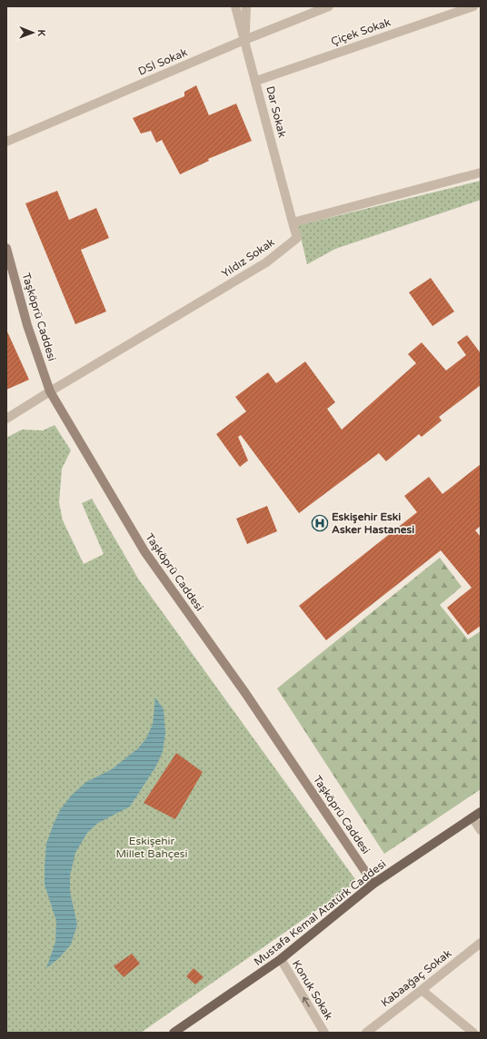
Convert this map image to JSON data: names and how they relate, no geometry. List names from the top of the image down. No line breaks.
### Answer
{"streets":{"main road":["Taşköprü Caddesi","Mustafa Kemal Atatürk Caddesi"],"street":["Çiçek Sokak","DSİ Sokak","Dar Sokak","Yıldız Sokak","Kabaağaç Sokak","Konuk Sokak"]},"crossings":[["Çiçek Sokak","Dar Sokak"],["DSİ Sokak","Dar Sokak"],["Dar Sokak","Yıldız Sokak"],["Yıldız Sokak","Taşköprü Caddesi"],["Taşköprü Caddesi","Mustafa Kemal Atatürk Caddesi"],["Mustafa Kemal Atatürk Caddesi","Konuk Sokak"]],"one_way":["Konuk Sokak"],"parks":["Eskişehir Millet Bahçesi"],"places":{"hospital":["Eskişehir Eski Asker Hastanesi"]},"north":"right"}
